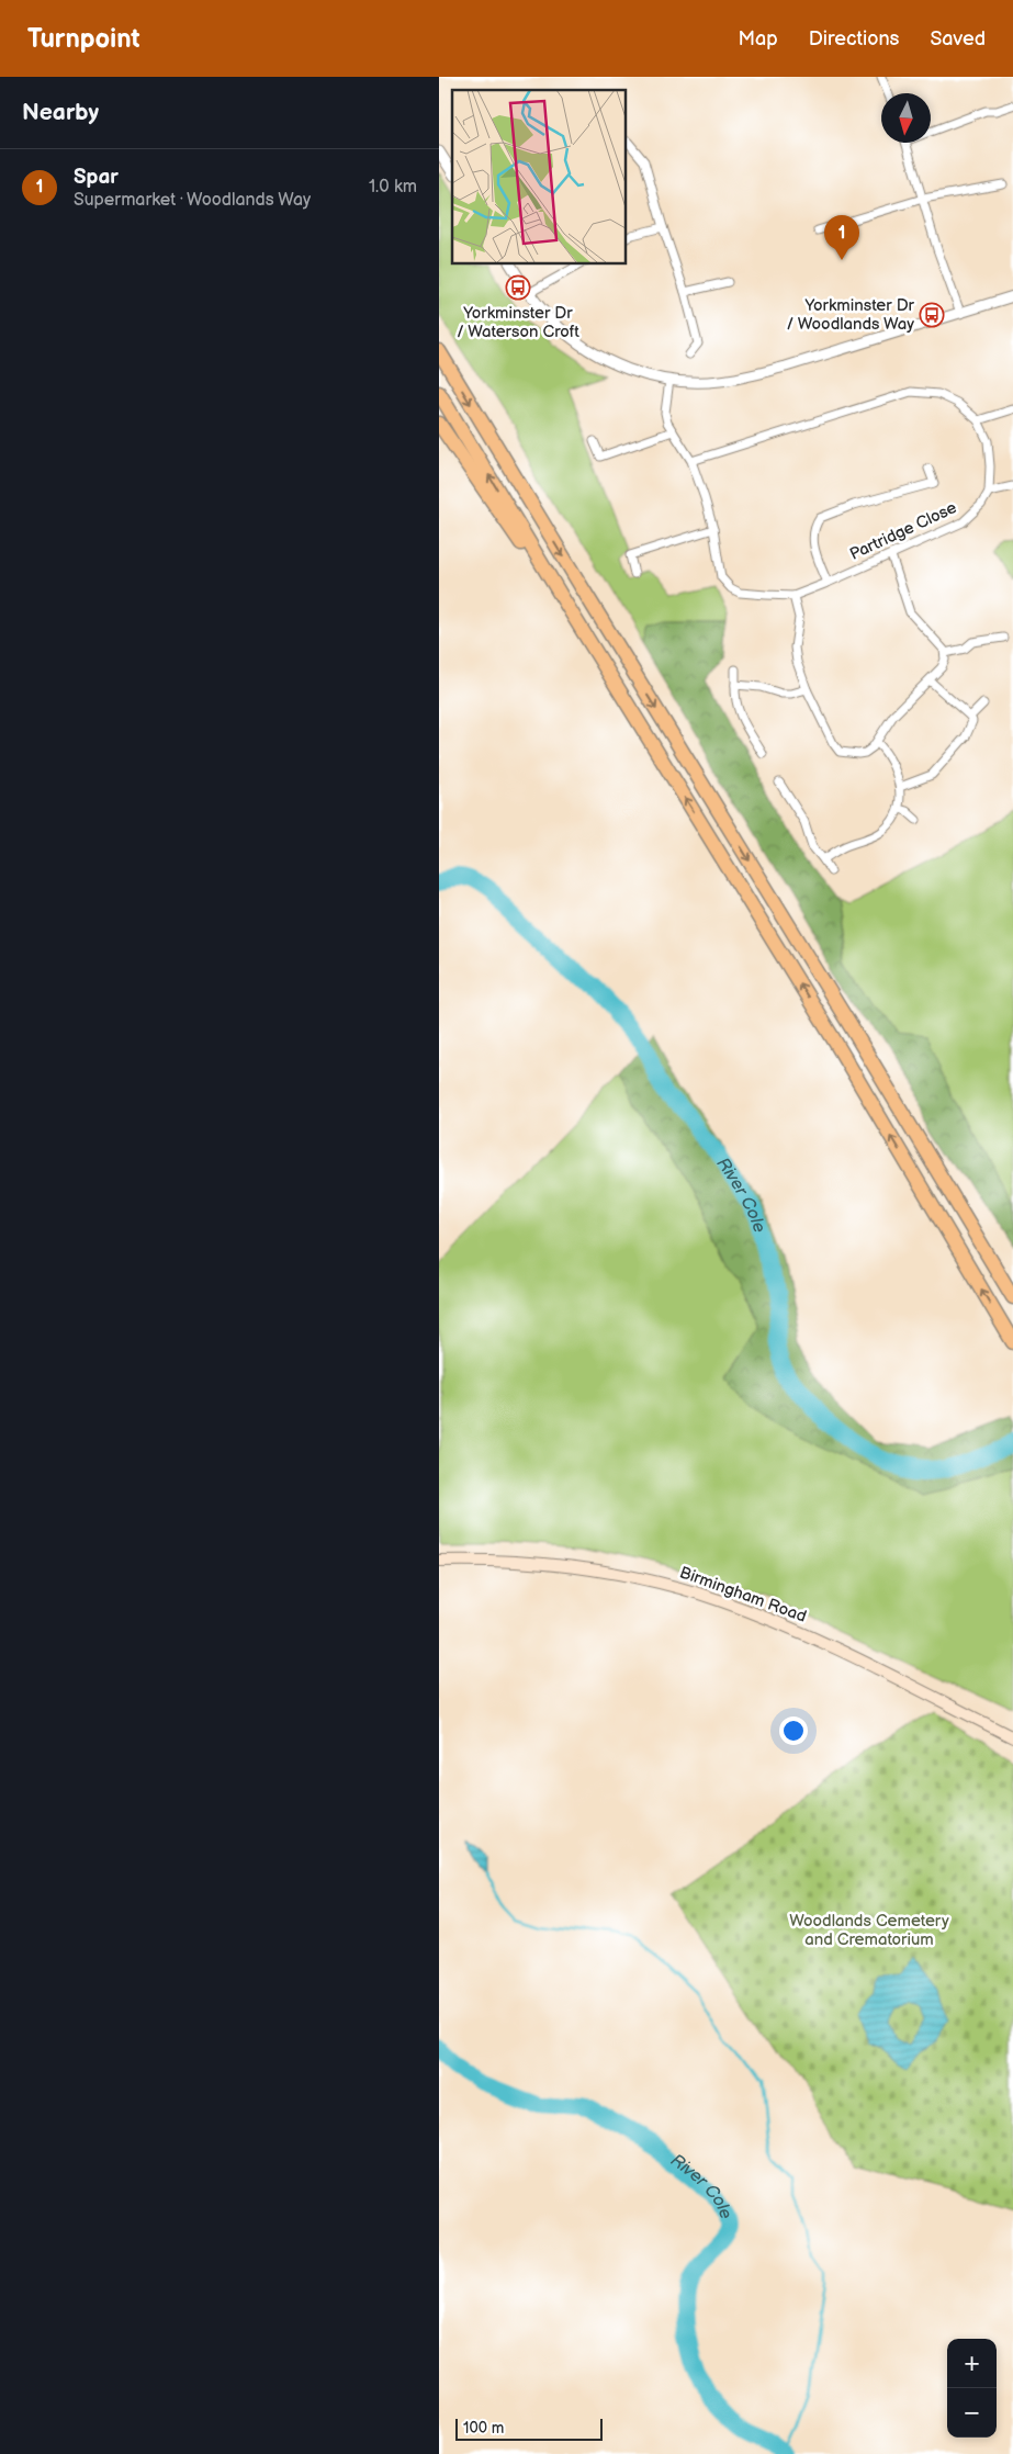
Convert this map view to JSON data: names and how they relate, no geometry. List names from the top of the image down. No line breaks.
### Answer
{"streets":{"main road":["Birmingham Road"],"street":["Partridge Close"]},"water":["River Cole"],"parks":["Woodlands Cemetery and Crematorium"],"places":{"bus stop":["Yorkminster Dr / Waterson Croft","Yorkminster Dr / Woodlands Way"]},"scale_bar":"100 m","north":"bottom","page":{"header":"Turnpoint","nav":["Map","Directions","Saved"],"heading":"Nearby","list":[{"mark":"1","name":"Spar","note":"Supermarket · Woodlands Way","value":"1.0 km"}],"pins":"1","map_buttons":["+","−"],"scale":"100 m"}}
